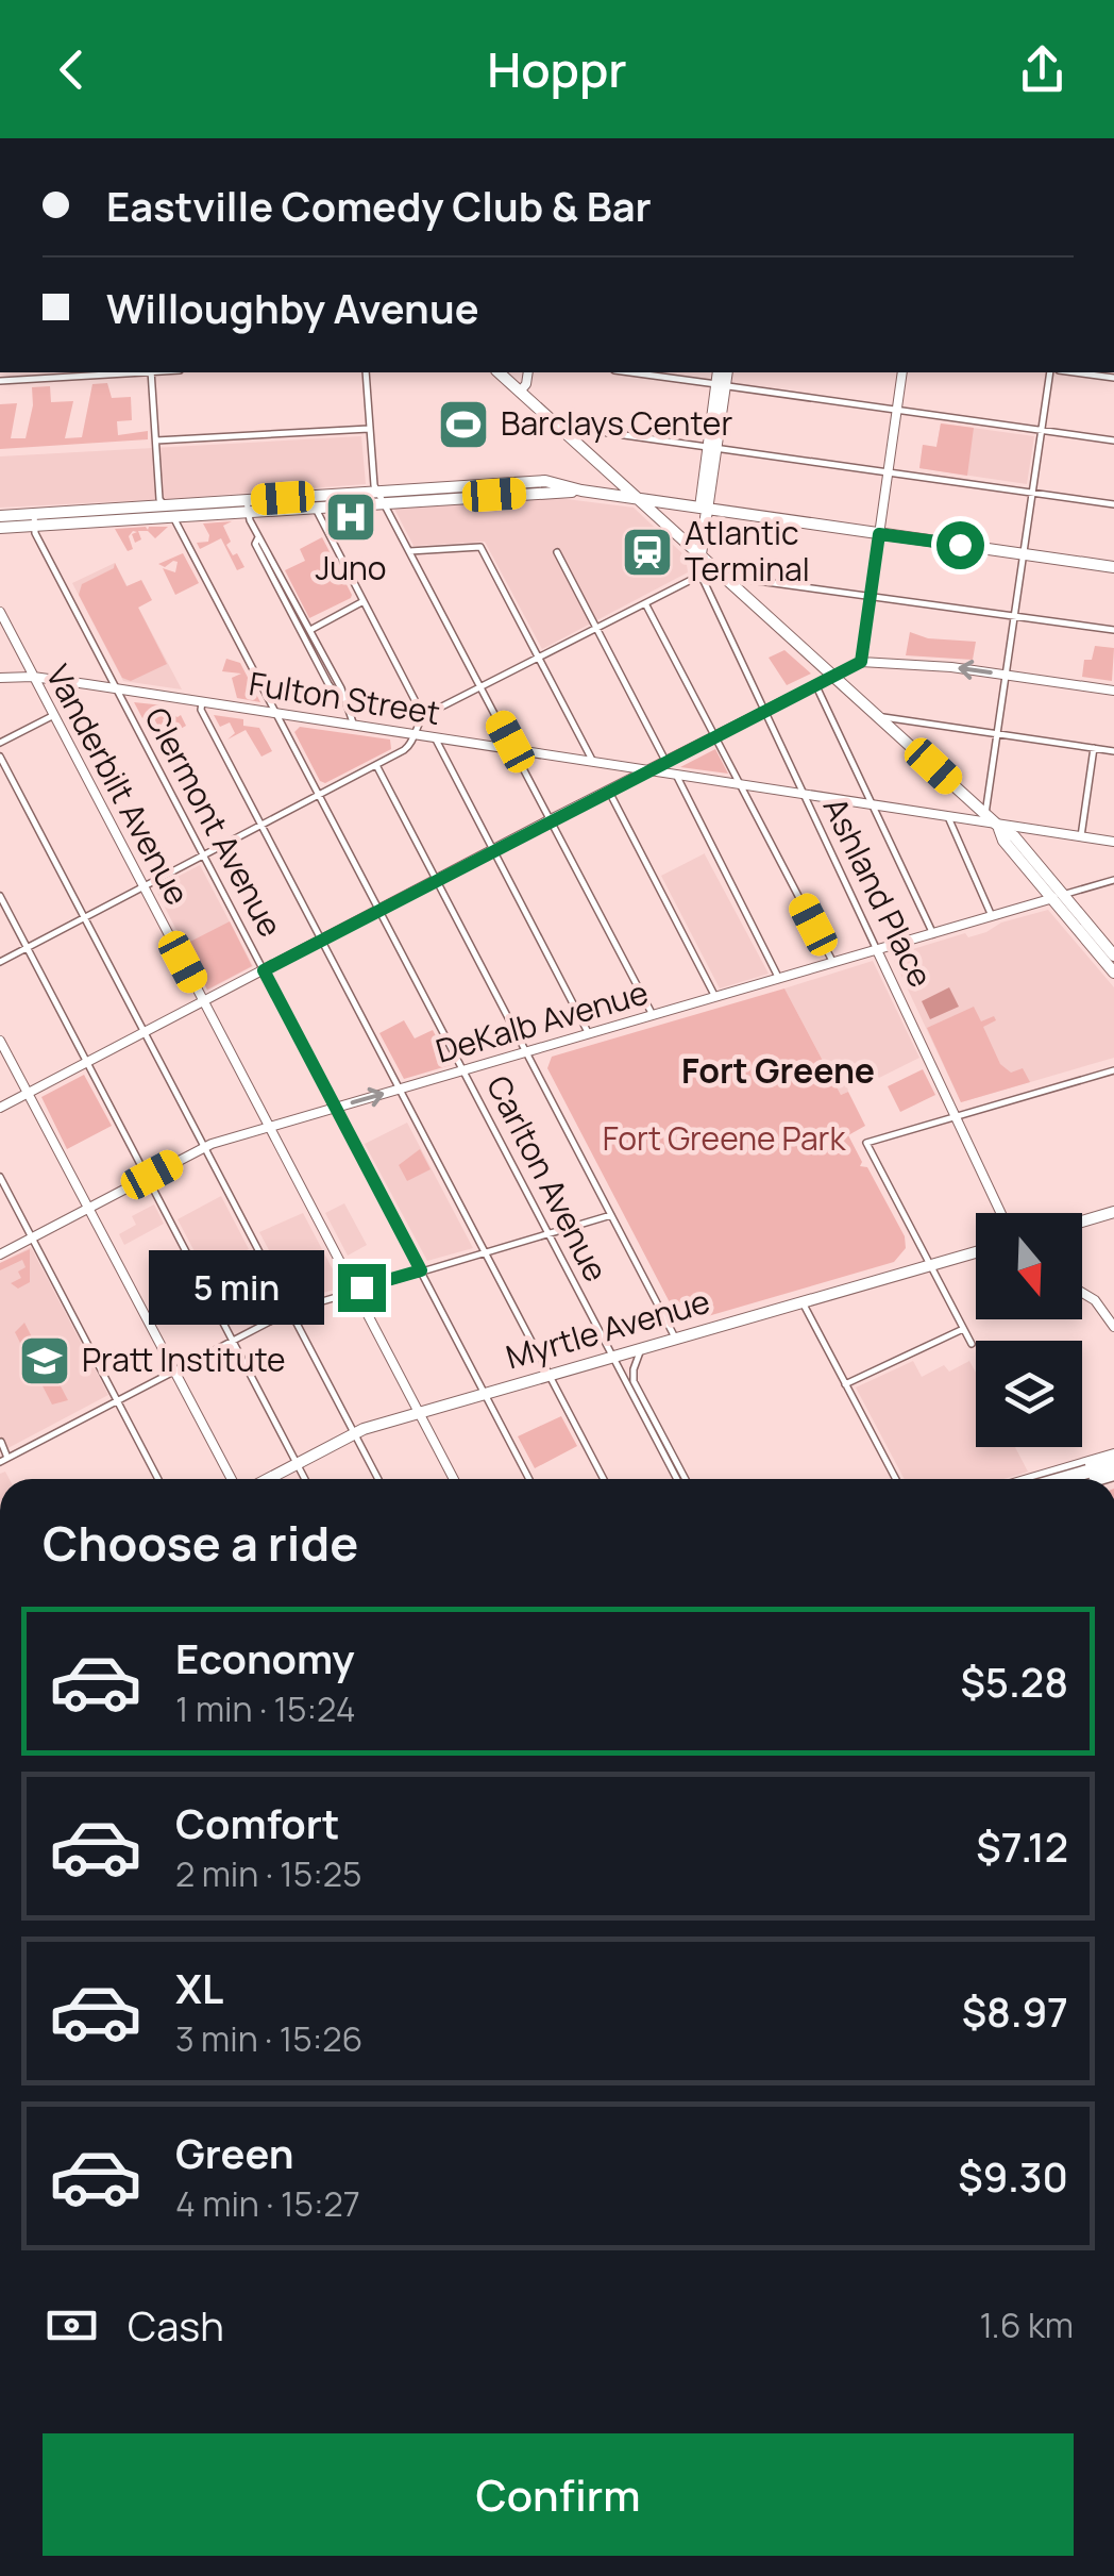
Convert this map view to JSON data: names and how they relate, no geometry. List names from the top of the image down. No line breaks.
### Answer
{"streets":{"main road":["Fulton Street","Vanderbilt Avenue","Ashland Place","DeKalb Avenue","Myrtle Avenue"],"street":["Clermont Avenue","Carlton Avenue"]},"crossings":[["Fulton Street","Vanderbilt Avenue"],["Fulton Street","Clermont Avenue"],["Fulton Street","Ashland Place"],["Fulton Street","Carlton Avenue"],["Vanderbilt Avenue","DeKalb Avenue"],["Vanderbilt Avenue","Myrtle Avenue"],["Clermont Avenue","DeKalb Avenue"],["Clermont Avenue","Myrtle Avenue"],["Ashland Place","DeKalb Avenue"],["DeKalb Avenue","Carlton Avenue"],["Carlton Avenue","Myrtle Avenue"]],"districts":["Fort Greene"],"parks":["Fort Greene Park"],"places":{"sports":["Barclays Center"],"hospital":["Juno"],"station":["Atlantic Terminal"],"school or university":["Pratt Institute"]},"north":"bottom","page":{"header":"Hoppr","banner":["Eastville Comedy Club & Bar","Willoughby Avenue"],"bubble":"5 min","heading":"Choose a ride","list":[{"name":"Economy","note":"1 min · 15:24","value":"$5.28"},{"name":"Comfort","note":"2 min · 15:25","value":"$7.12"},{"name":"XL","note":"3 min · 15:26","value":"$8.97"},{"name":"Green","note":"4 min · 15:27","value":"$9.30"}],"pay":["Cash","1.6 km"],"buttons":"Confirm"}}
